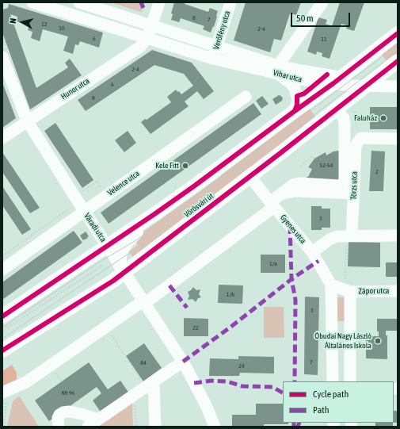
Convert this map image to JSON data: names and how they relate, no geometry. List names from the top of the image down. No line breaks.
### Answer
{"streets":{"main road":["Vörösvári út"],"street":["Verőfény utca","Vihar utca","Hunor utca","Velence utca","Törzs utca","Váradi utca","Gyenes utca","Zápor utca"]},"crossings":[["Verőfény utca","Vihar utca"],["Vihar utca","Hunor utca"],["Vihar utca","Vörösvári út"],["Hunor utca","Váradi utca"],["Velence utca","Váradi utca"],["Vörösvári út","Váradi utca"],["Vörösvári út","Gyenes utca"]],"places":["Faluház","Kele Fitt","Óbudai Nagy László Általános Iskola"],"house_numbers":["8","7","12","10","2-4","6","11","2-4","6","8","52-54","2","3","1/a","1/b","3","22","7","84","24","88-96"],"legend":["Cycle path","Path"],"scale_bar":"50 m","north":"left"}
